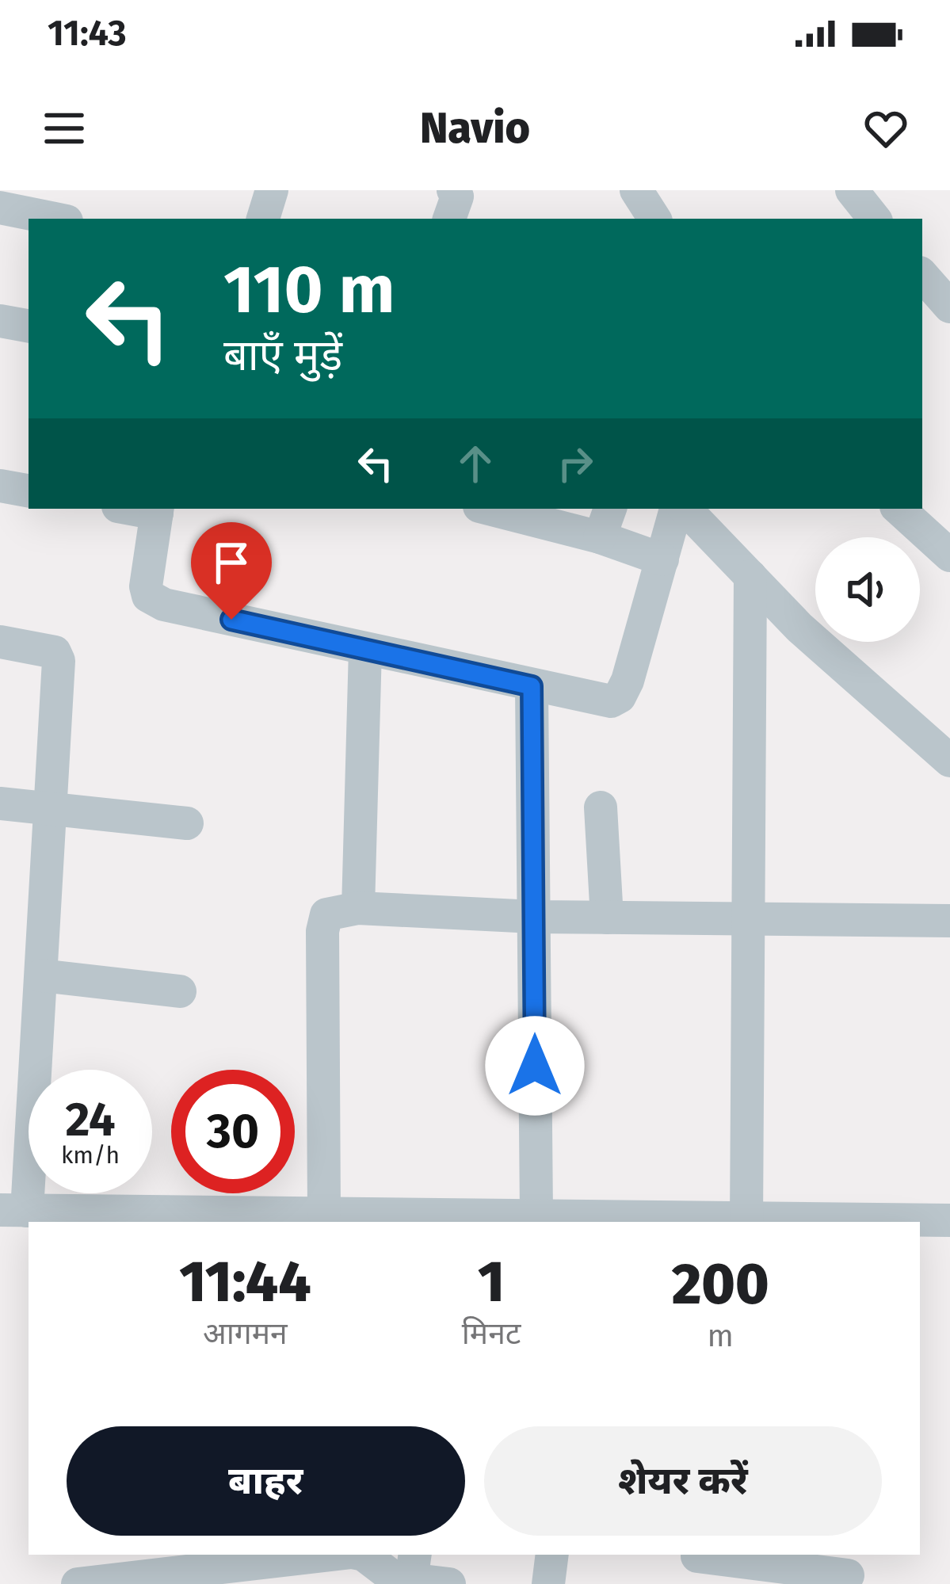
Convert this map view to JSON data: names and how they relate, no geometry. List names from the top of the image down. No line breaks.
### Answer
{"page":{"status":"11:43","header":"Navio","turn":["110 m","बाएँ मुड़ें"],"speed":"24 km/h","limit":"30","eta":["11:44","आगमन","1","मिनट","200","m"],"buttons":["बाहर","शेयर करें"]}}
